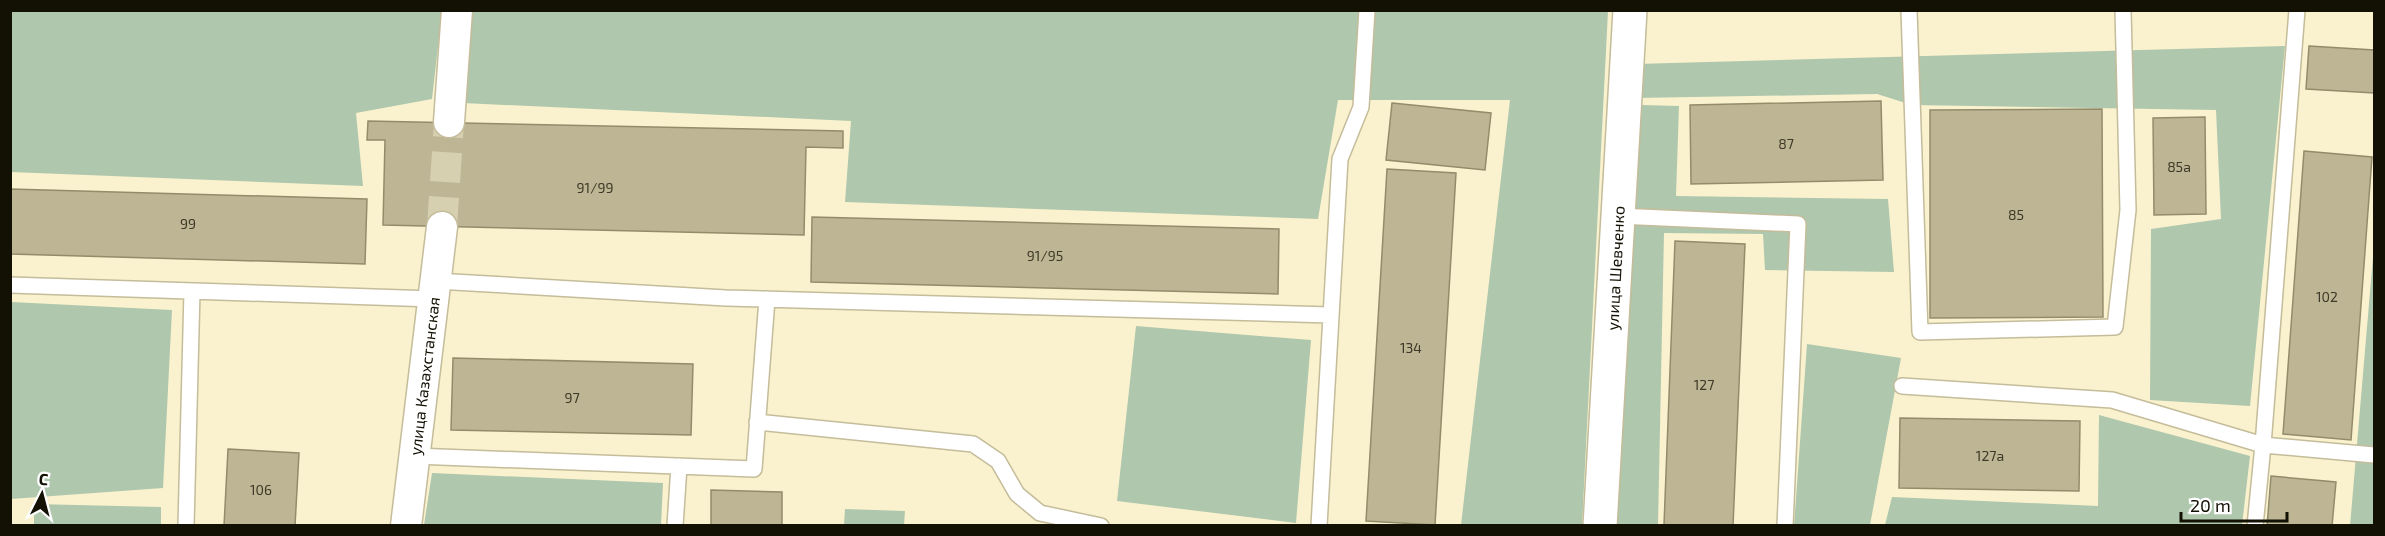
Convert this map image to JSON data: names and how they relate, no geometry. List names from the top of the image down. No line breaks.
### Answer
{"streets":{"street":["улица Шевченко","улица Казахстанская"]},"house_numbers":["87","85а","91/99","85","99","91/95","102","134","127","97","127а","106"],"scale_bar":"20 m","north":"top"}
